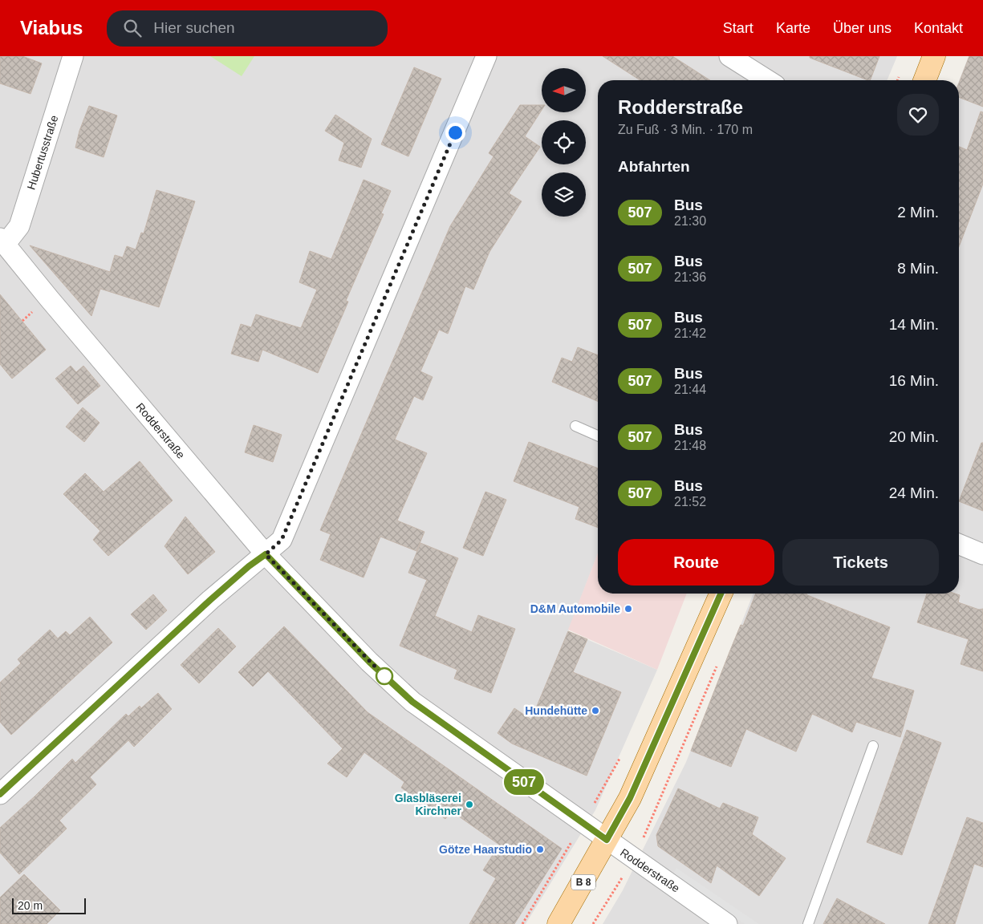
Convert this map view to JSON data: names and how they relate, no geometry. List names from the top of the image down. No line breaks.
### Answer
{"streets":{"main road":["B 8"],"street":["Hubertusstraße","Rodderstraße"]},"crossings":[["Hubertusstraße","Rodderstraße"],["Rodderstraße","B 8"]],"places":["D&M Automobile","Hundehütte","Glasbläserei Kirchner","Götze Haarstudio"],"lines":["bus line 507"],"scale_bar":"20 m","north":"left","page":{"header":"Viabus","search":"Hier suchen","nav":["Start","Karte","Über uns","Kontakt"],"on_map":"507","heading":[["Rodderstraße","Zu Fuß · 3 Min. · 170 m"],"Abfahrten"],"list":[{"mark":"507","name":"Bus","note":"21:30","value":"2 Min."},{"mark":"507","name":"Bus","note":"21:36","value":"8 Min."},{"mark":"507","name":"Bus","note":"21:42","value":"14 Min."},{"mark":"507","name":"Bus","note":"21:44","value":"16 Min."},{"mark":"507","name":"Bus","note":"21:48","value":"20 Min."},{"mark":"507","name":"Bus","note":"21:52","value":"24 Min."}],"buttons":["Route","Tickets"],"scale":"20 m"}}
